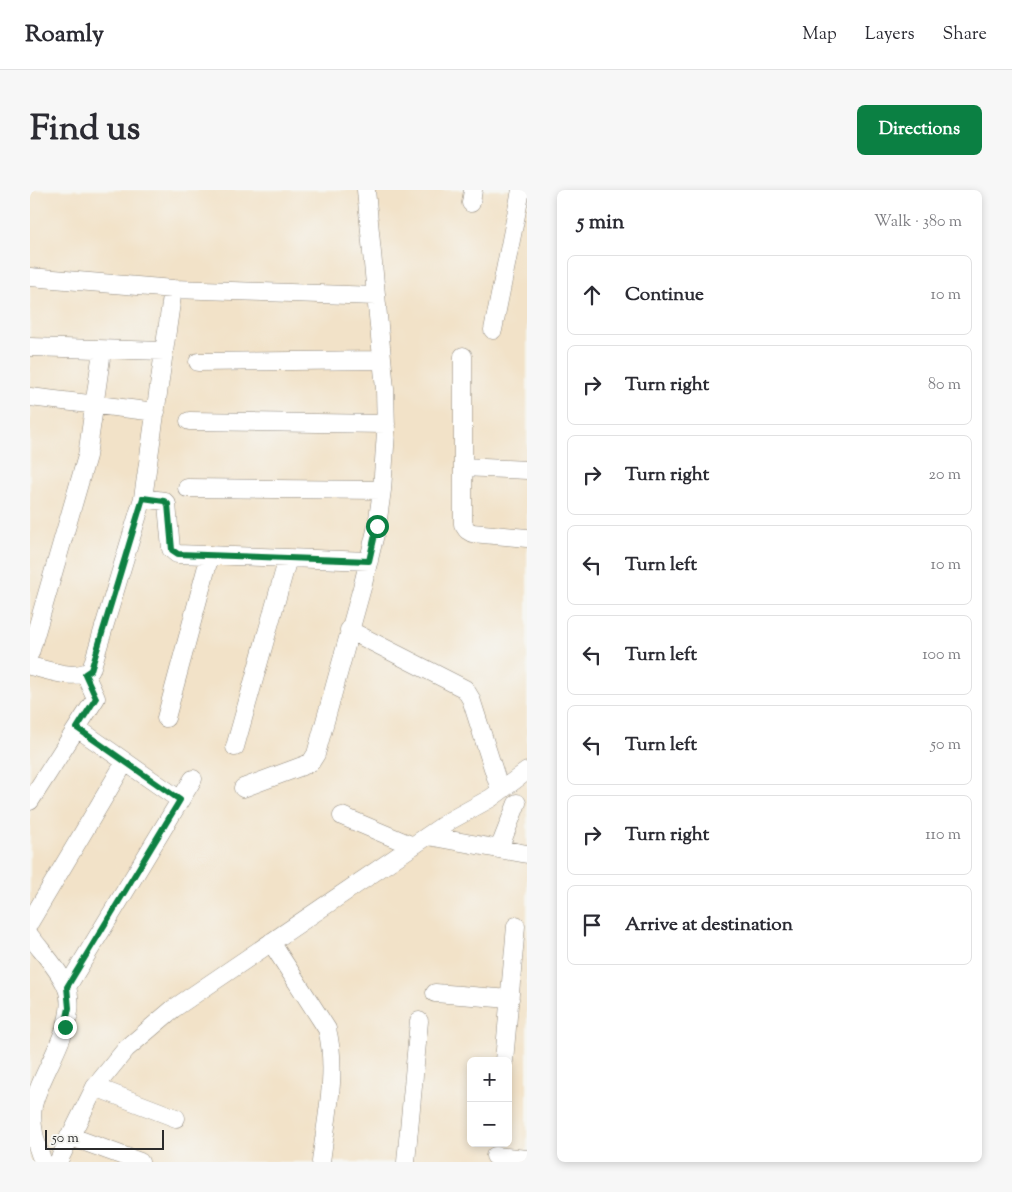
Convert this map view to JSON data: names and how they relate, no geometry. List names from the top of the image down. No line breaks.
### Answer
{"scale_bar":"50 m","page":{"header":"Roamly","nav":["Map","Layers","Share"],"title":"Find us","buttons":"Directions","heading":["5 min","Walk · 380 m"],"list":[["Continue","10 m"],["Turn right","80 m"],["Turn right","20 m"],["Turn left","10 m"],["Turn left","100 m"],["Turn left","50 m"],["Turn right","110 m"],"Arrive at destination"],"map_buttons":["+","−"],"scale":"50 m"}}
